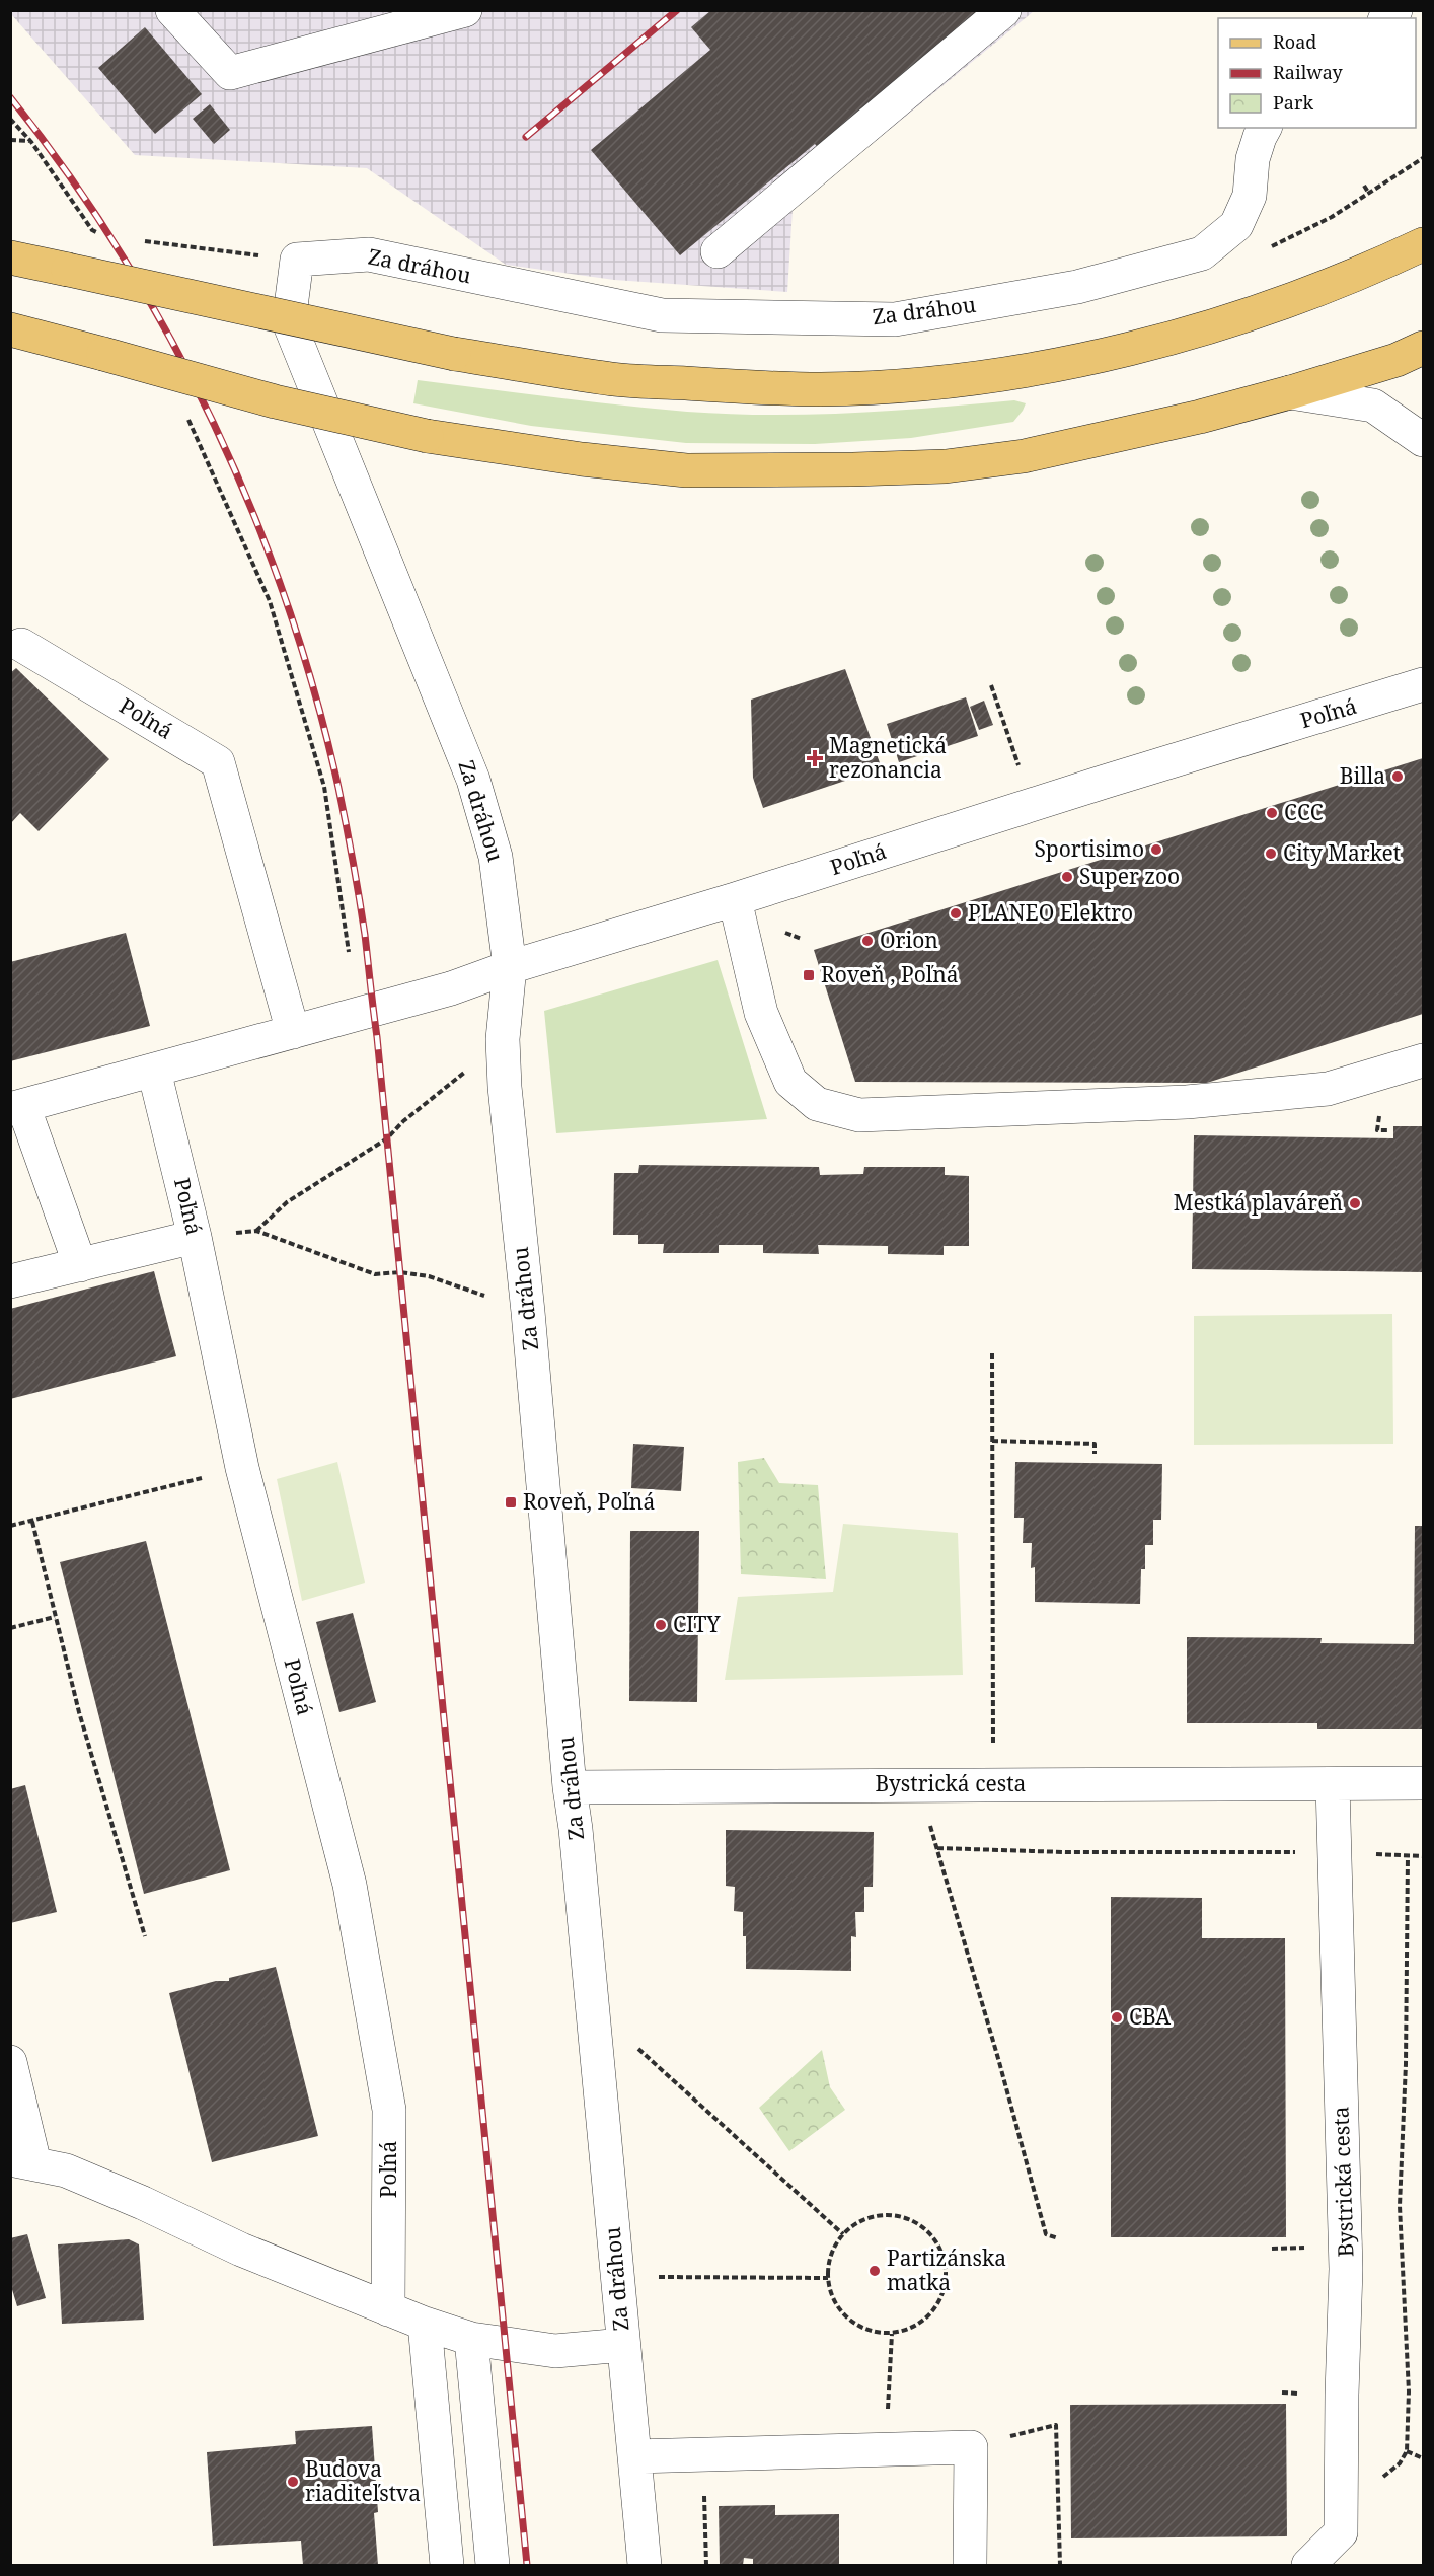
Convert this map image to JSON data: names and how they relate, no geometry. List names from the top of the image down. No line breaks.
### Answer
{"streets":{"street":["Za dráhou","Poľná","Bystrická cesta"]},"crossings":[["Za dráhou","Poľná"],["Za dráhou","Bystrická cesta"]],"places":{"health":["Magnetická rezonancia"],"other":["Billa","CCC","Sportisimo","City Market","Super zoo","PLANEO Elektro","Orion","Mestká plaváreň","CITY","CBA","Partizánska matka","Budova riaditeľstva"],"transit":["Roveň , Poľná","Roveň, Poľná"]},"legend":["Road","Railway","Park"]}
